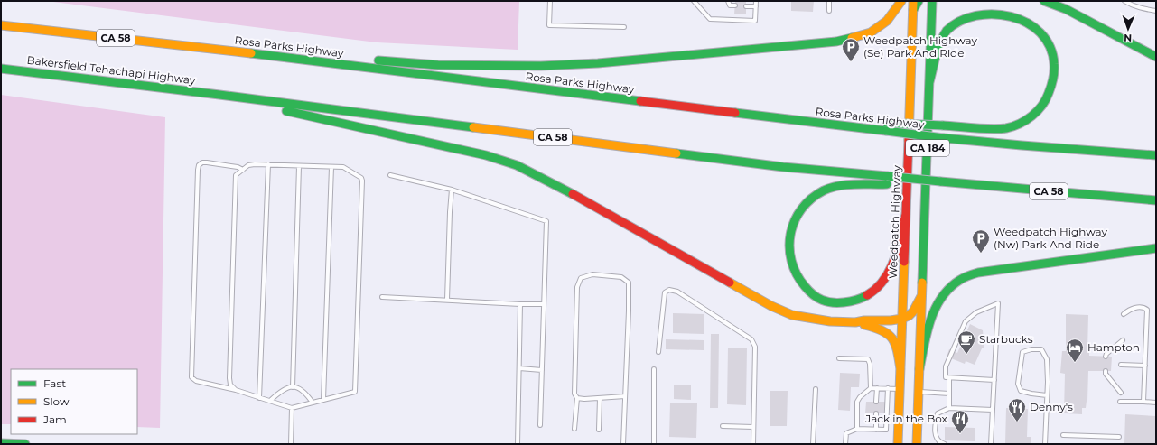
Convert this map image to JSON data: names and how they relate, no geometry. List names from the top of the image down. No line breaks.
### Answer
{"streets":{"main road":["CA 58","Rosa Parks Highway","Bakersfield Tehachapi Highway","CA 184","Weedpatch Highway"]},"crossings":[["CA 58","Bakersfield Tehachapi Highway"]],"places":{"parking":["Weedpatch Highway (Se) Park And Ride","Weedpatch Highway (Nw) Park And Ride"],"cafe":["Starbucks"],"hotel":["Hampton"],"restaurant":["Denny's","Jack in the Box"]},"legend":["Fast","Slow","Jam"],"north":"bottom"}
